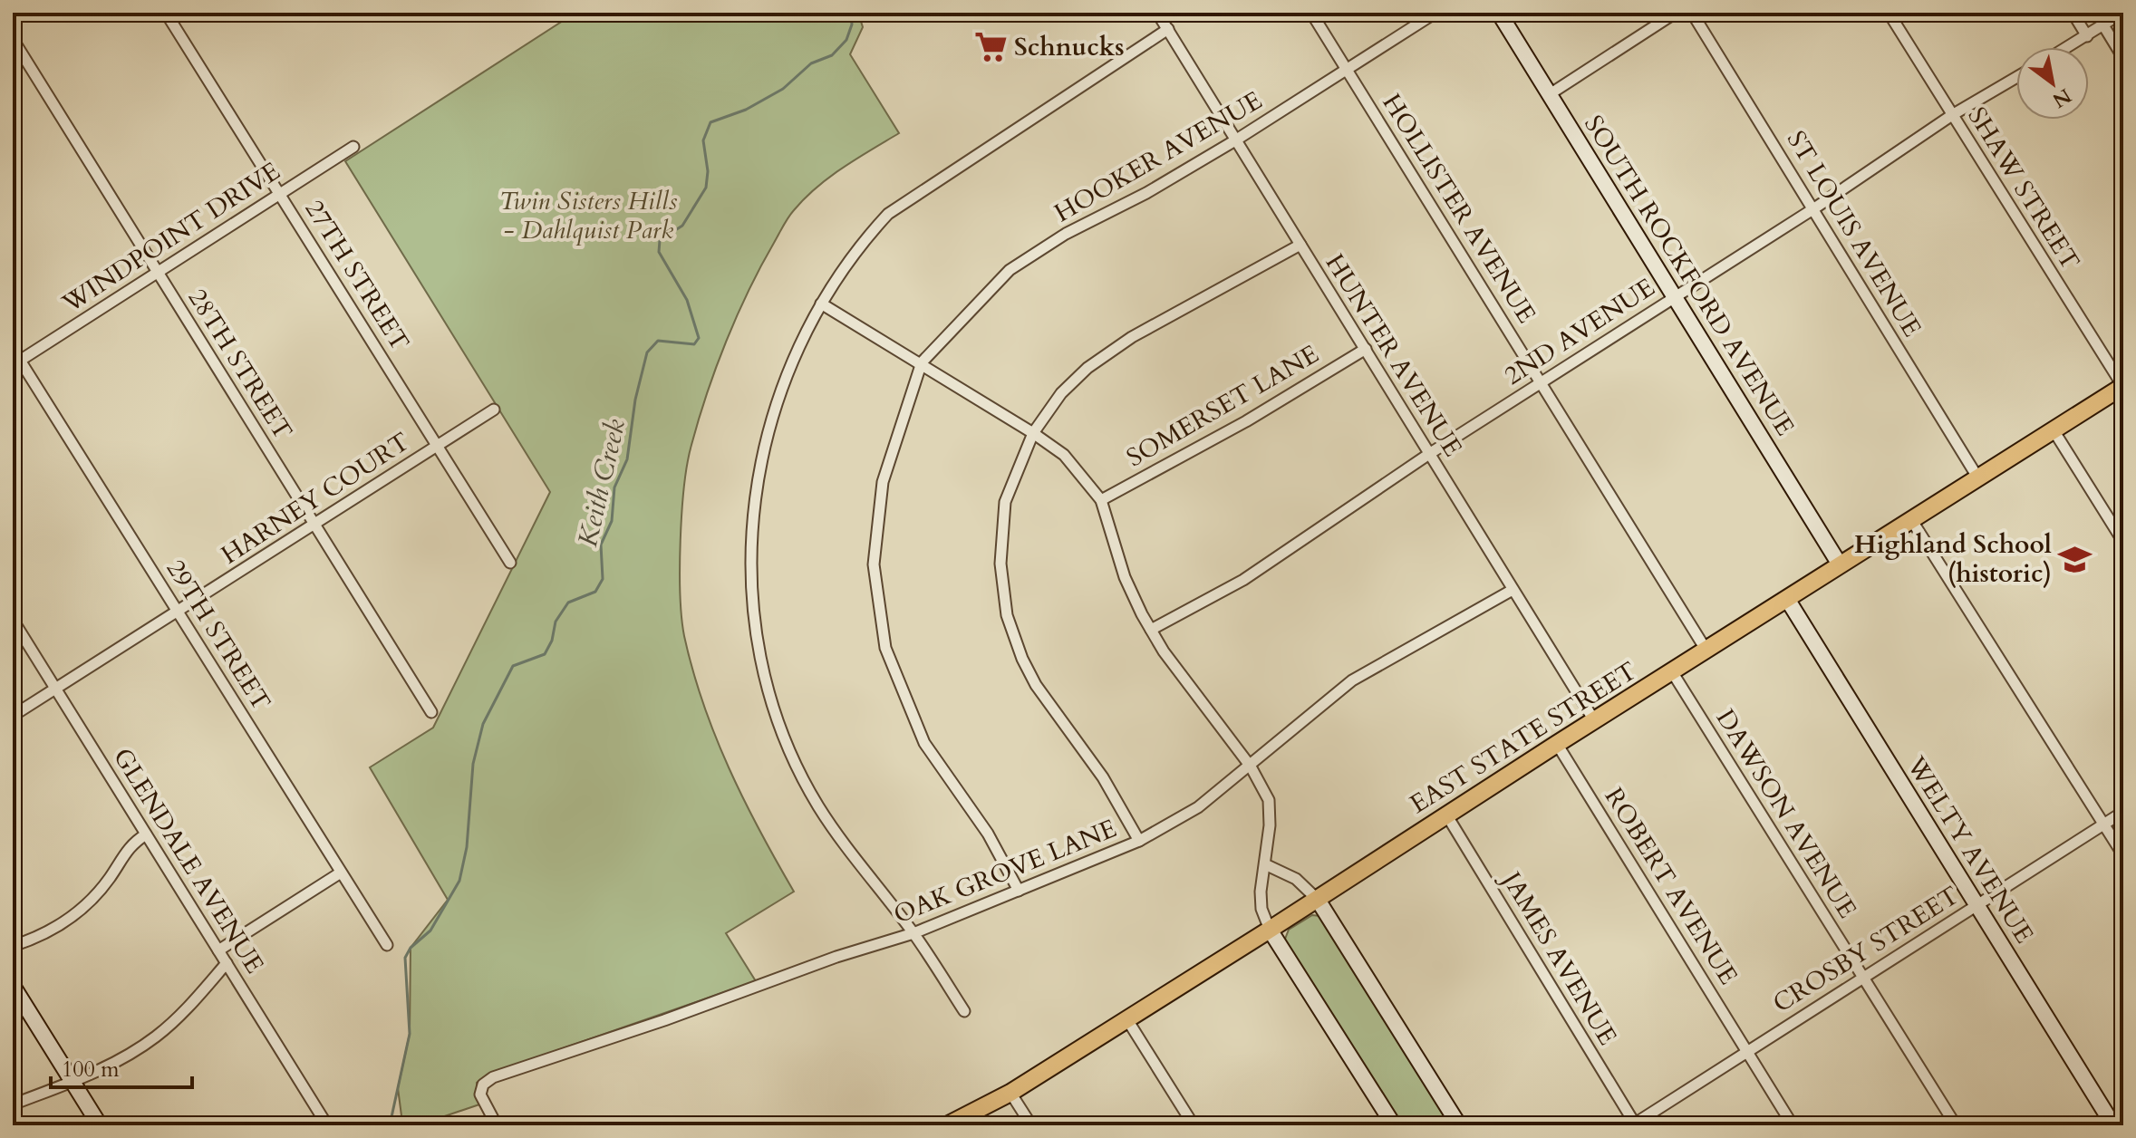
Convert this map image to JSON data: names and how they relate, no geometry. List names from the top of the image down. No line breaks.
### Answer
{"streets":{"main road":["EAST STATE STREET"],"street":["HOOKER AVENUE","SHAW STREET","HOLLISTER AVENUE","ST LOUIS AVENUE","WINDPOINT DRIVE","27TH STREET","SOUTH ROCKFORD AVENUE","2ND AVENUE","HUNTER AVENUE","28TH STREET","SOMERSET LANE","HARNEY COURT","29TH STREET","DAWSON AVENUE","WELTY AVENUE","GLENDALE AVENUE","OAK GROVE LANE","ROBERT AVENUE","CROSBY STREET","JAMES AVENUE"]},"crossings":[["HOOKER AVENUE","HOLLISTER AVENUE"],["HOOKER AVENUE","HUNTER AVENUE"],["SHAW STREET","2ND AVENUE"],["SHAW STREET","EAST STATE STREET"],["HOLLISTER AVENUE","2ND AVENUE"],["HOLLISTER AVENUE","EAST STATE STREET"],["ST LOUIS AVENUE","2ND AVENUE"],["ST LOUIS AVENUE","EAST STATE STREET"],["WINDPOINT DRIVE","27TH STREET"],["WINDPOINT DRIVE","28TH STREET"],["WINDPOINT DRIVE","29TH STREET"],["27TH STREET","HARNEY COURT"],["SOUTH ROCKFORD AVENUE","2ND AVENUE"],["SOUTH ROCKFORD AVENUE","EAST STATE STREET"],["2ND AVENUE","HUNTER AVENUE"],["HUNTER AVENUE","SOMERSET LANE"],["HUNTER AVENUE","EAST STATE STREET"],["HUNTER AVENUE","OAK GROVE LANE"],["28TH STREET","HARNEY COURT"],["HARNEY COURT","29TH STREET"],["HARNEY COURT","GLENDALE AVENUE"],["EAST STATE STREET","DAWSON AVENUE"],["EAST STATE STREET","WELTY AVENUE"],["EAST STATE STREET","ROBERT AVENUE"],["EAST STATE STREET","JAMES AVENUE"],["DAWSON AVENUE","CROSBY STREET"],["WELTY AVENUE","CROSBY STREET"],["ROBERT AVENUE","CROSBY STREET"],["CROSBY STREET","JAMES AVENUE"]],"water":["Keith Creek"],"parks":["Twin Sisters Hills - Dahlquist Park"],"places":{"supermarket":["Schnucks"],"school or university":["Highland School (historic)"]},"scale_bar":"100 m","north":"bottom right"}
